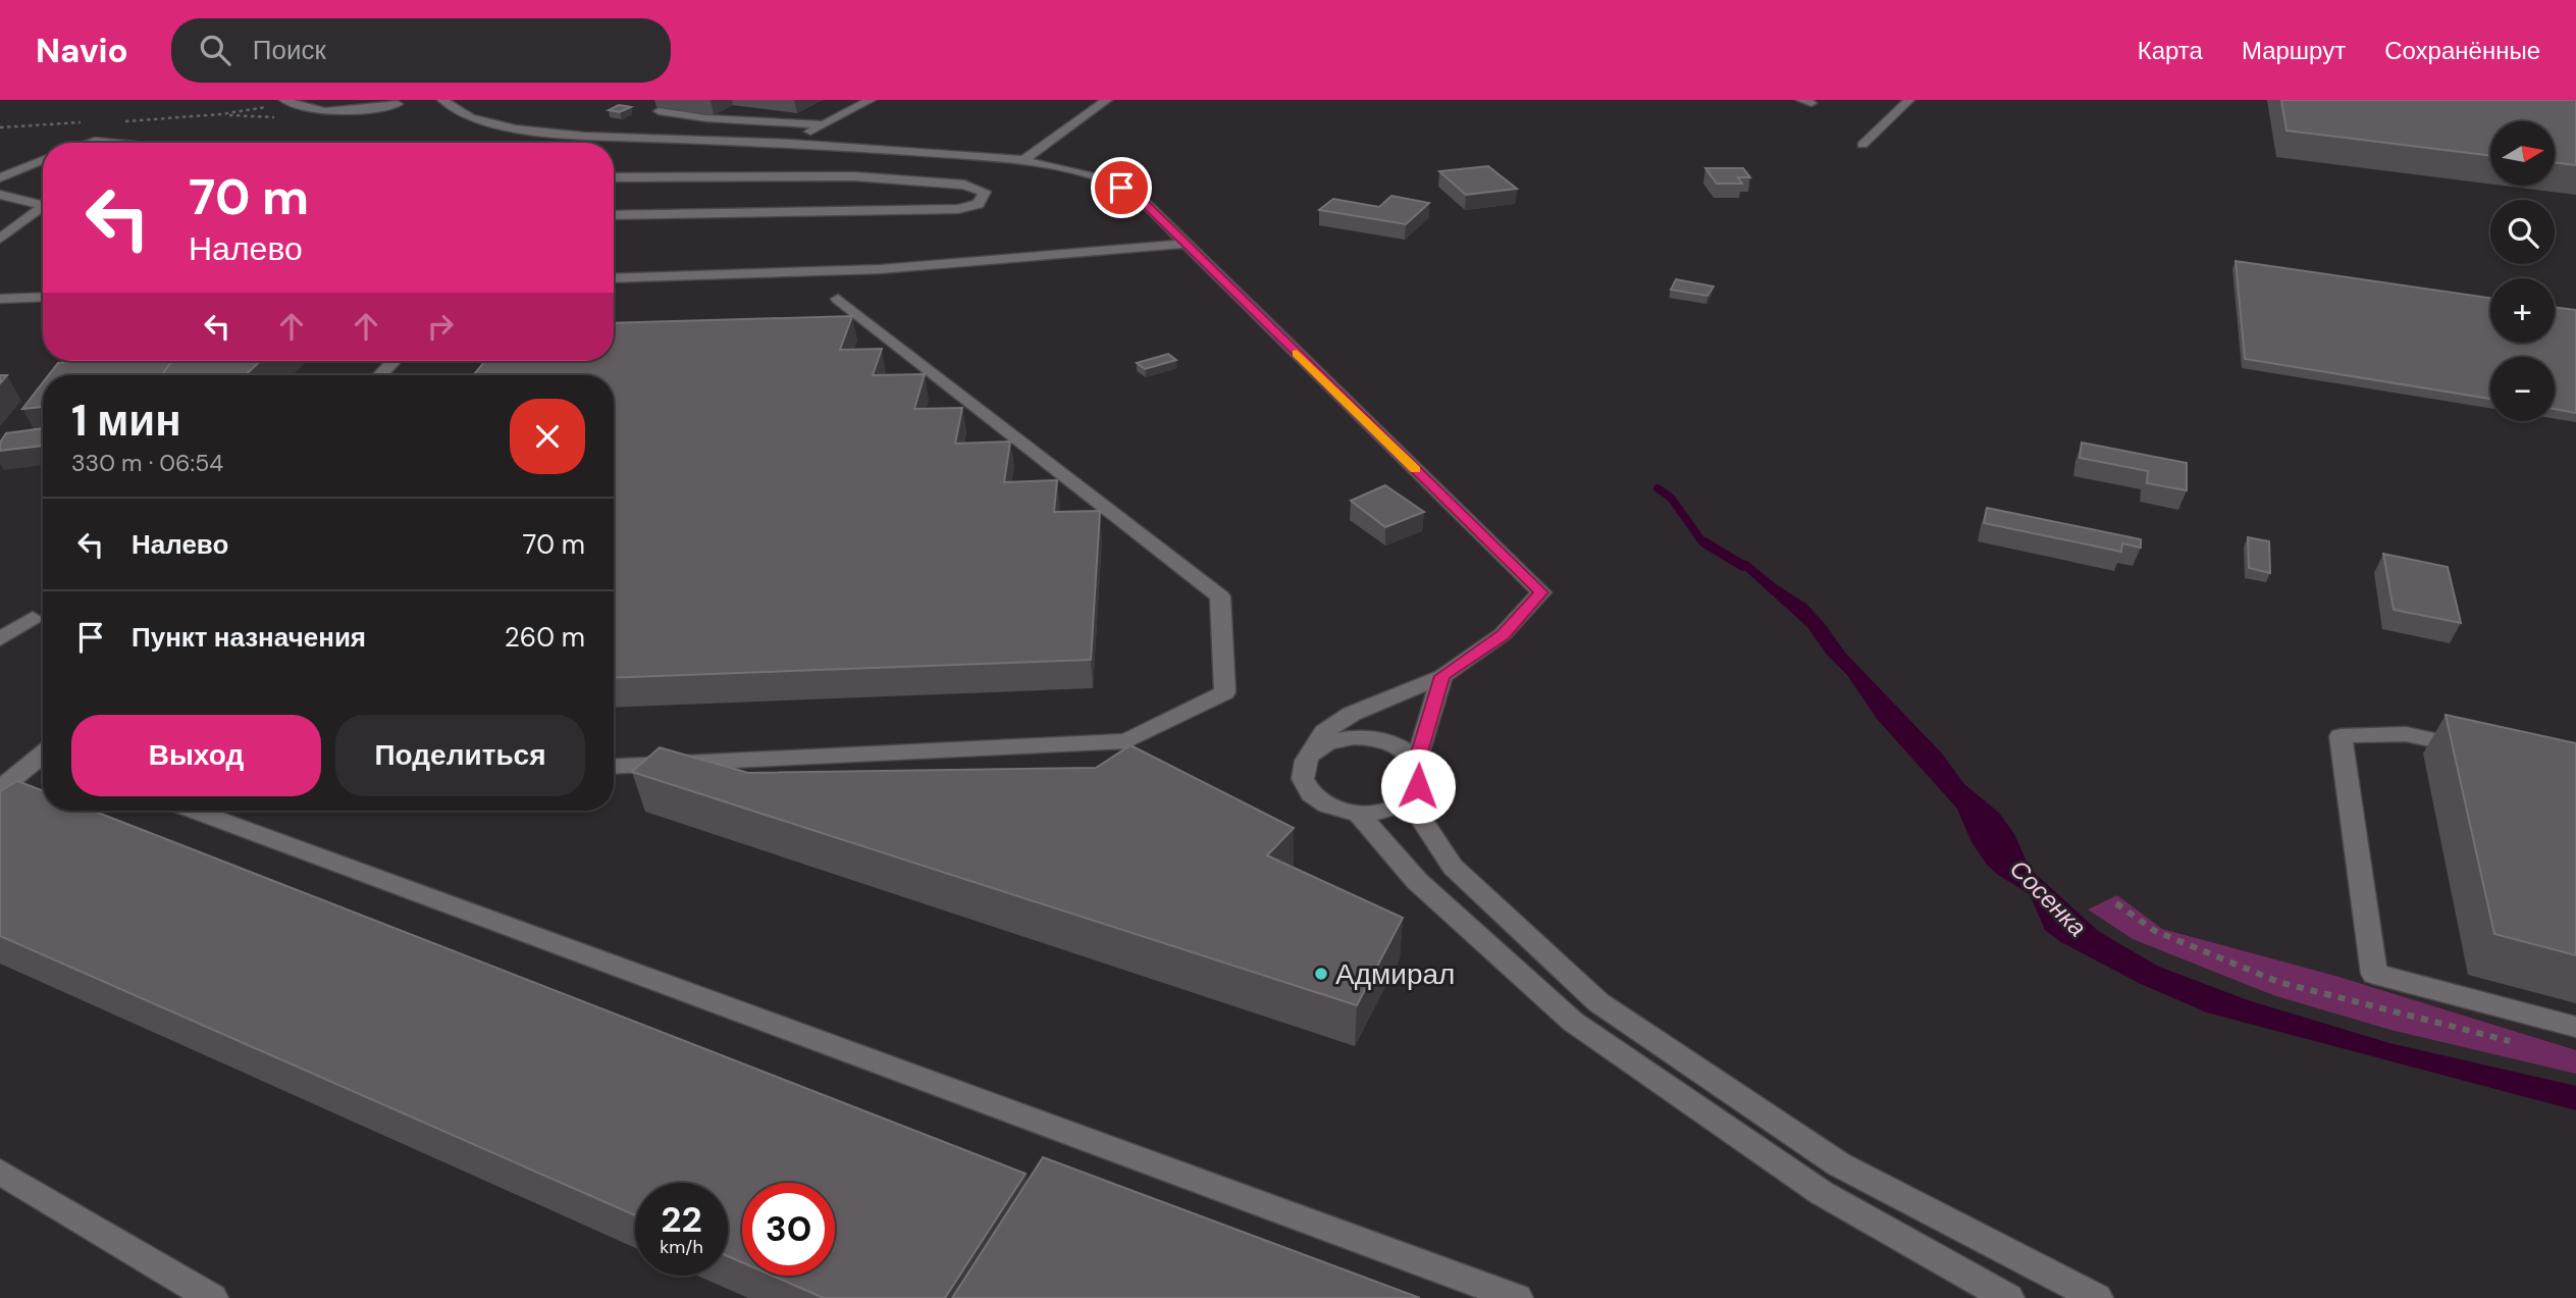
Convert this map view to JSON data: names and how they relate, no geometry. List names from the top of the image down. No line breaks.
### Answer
{"water":["Сосенка"],"places":["Адмирал"],"north":"right","page":{"header":"Navio","search":"Поиск","nav":["Карта","Маршрут","Сохранённые"],"map_buttons":["+","−"],"turn":["70 m","Налево"],"heading":["1 мин","330 m · 06:54"],"list":[{"name":"Налево","value":"70 m"},{"name":"Пункт назначения","value":"260 m"}],"buttons":["Выход","Поделиться"],"speed":"22 km/h","limit":"30"}}
